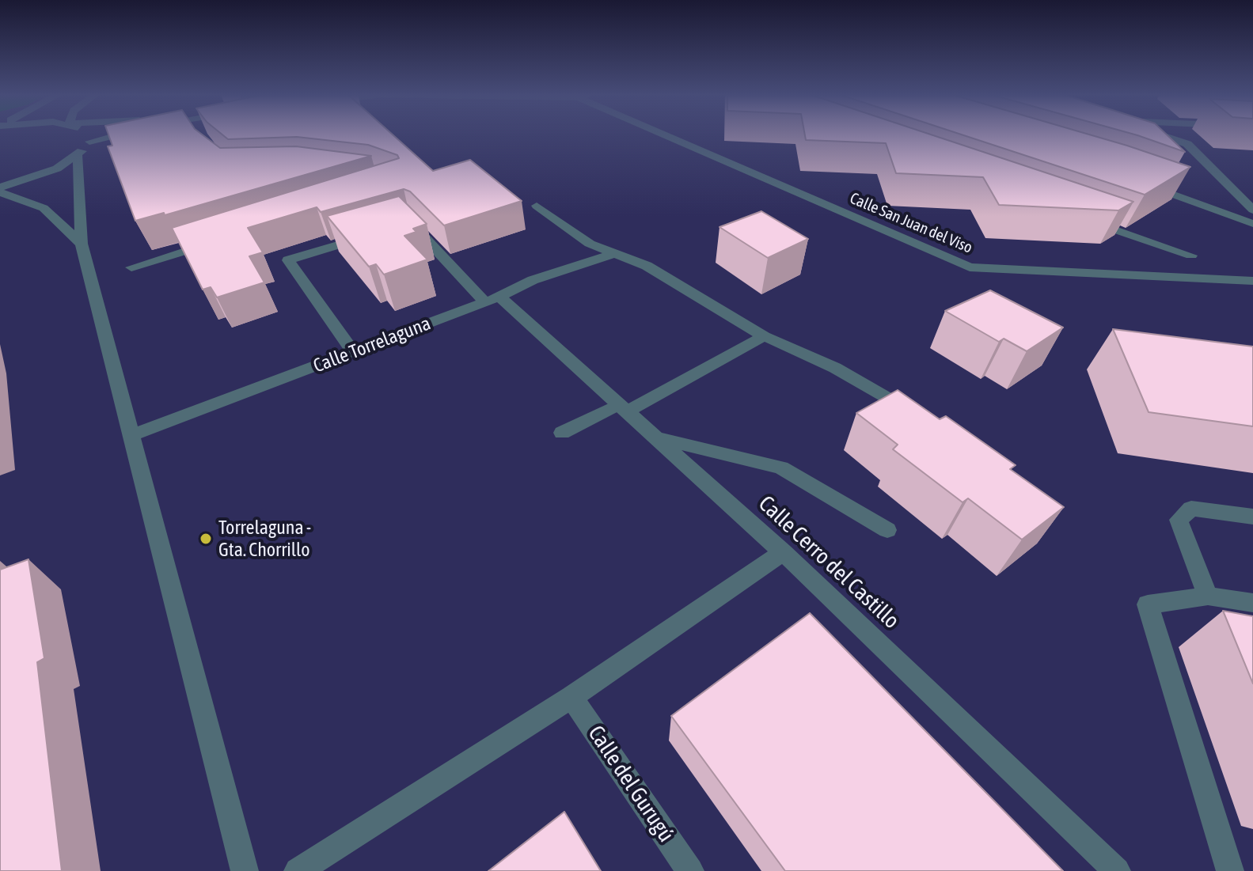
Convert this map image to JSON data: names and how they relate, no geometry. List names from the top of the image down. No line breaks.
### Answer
{"streets":{"street":["Calle San Juan del Viso","Calle Torrelaguna","Calle Cerro del Castillo","Calle del Gurugú"]},"crossings":[["Calle Torrelaguna","Calle Cerro del Castillo"]],"places":["Torrelaguna - Gta. Chorrillo"]}
